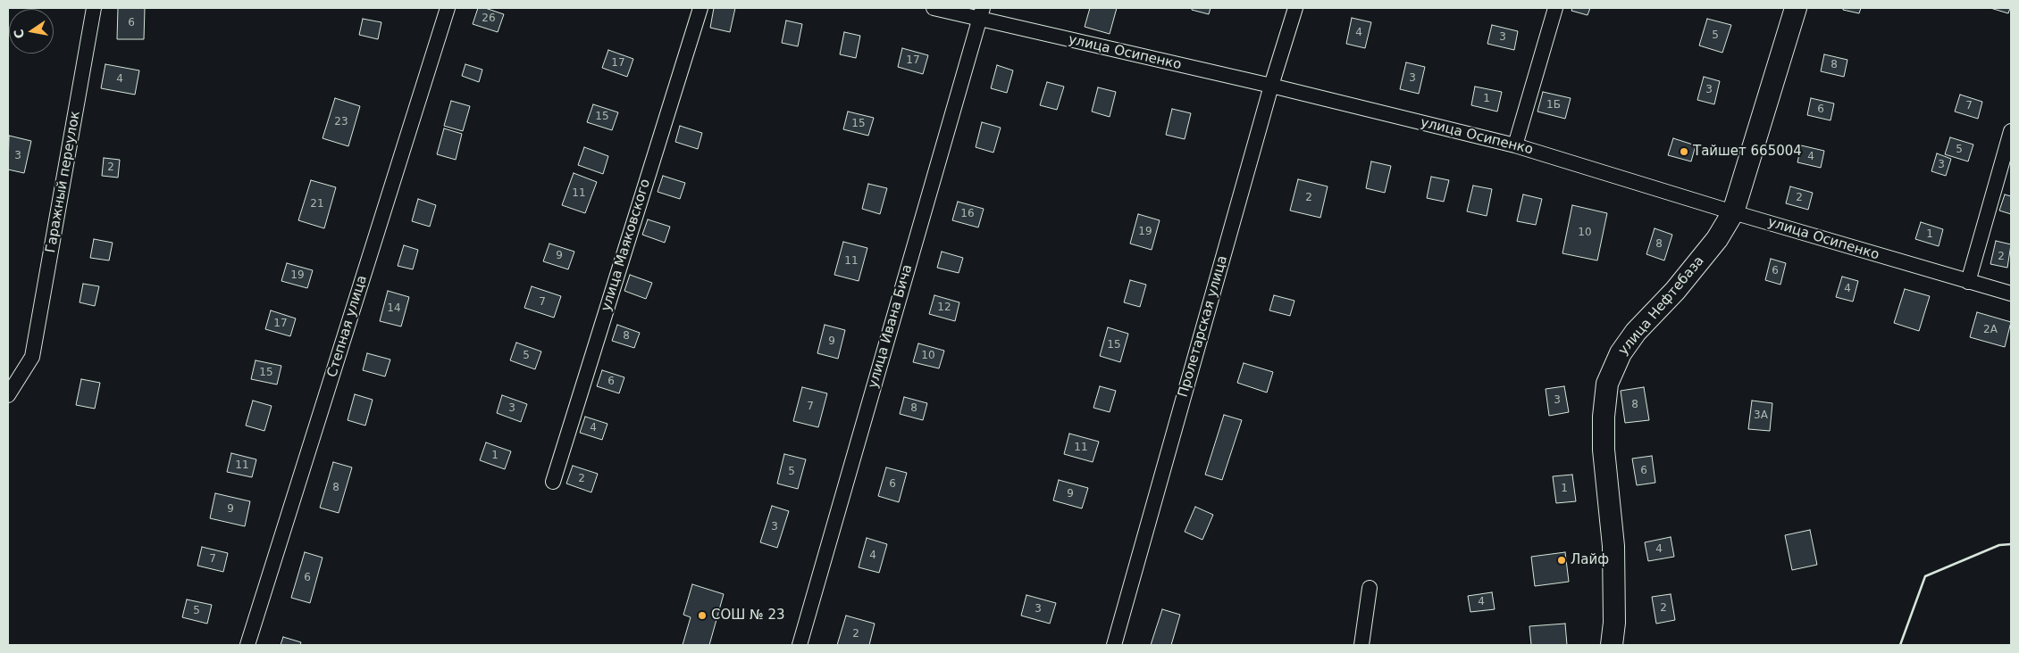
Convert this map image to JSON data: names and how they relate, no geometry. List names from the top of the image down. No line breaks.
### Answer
{"streets":{"main road":["улица Нефтебаза"],"street":["улица Осипенко","Гаражный переулок","улица Маяковского","Степная улица","улица Ивана Бича","Пролетарская улица"]},"crossings":[["улица Осипенко","улица Нефтебаза"],["улица Осипенко","улица Ивана Бича"],["улица Осипенко","Пролетарская улица"]],"places":["Тайшет 665004","Лайф","СОШ № 23"],"house_numbers":["26","6","4","5","3","17","17","8","3","4","3","1","1Б","7","6","15","23","15","5","3","4","3","2","11","2","2","21","16","19","10","1","8","9","2","11","6","19","4","7","12","14","17","2А","8","9","15","5","10","15","6","3","8","7","3","8","3А","4","11","1","11","6","5","2","6","8","1","9","9","3","4","4","7","6","4","2","3","5","2"],"north":"left"}
